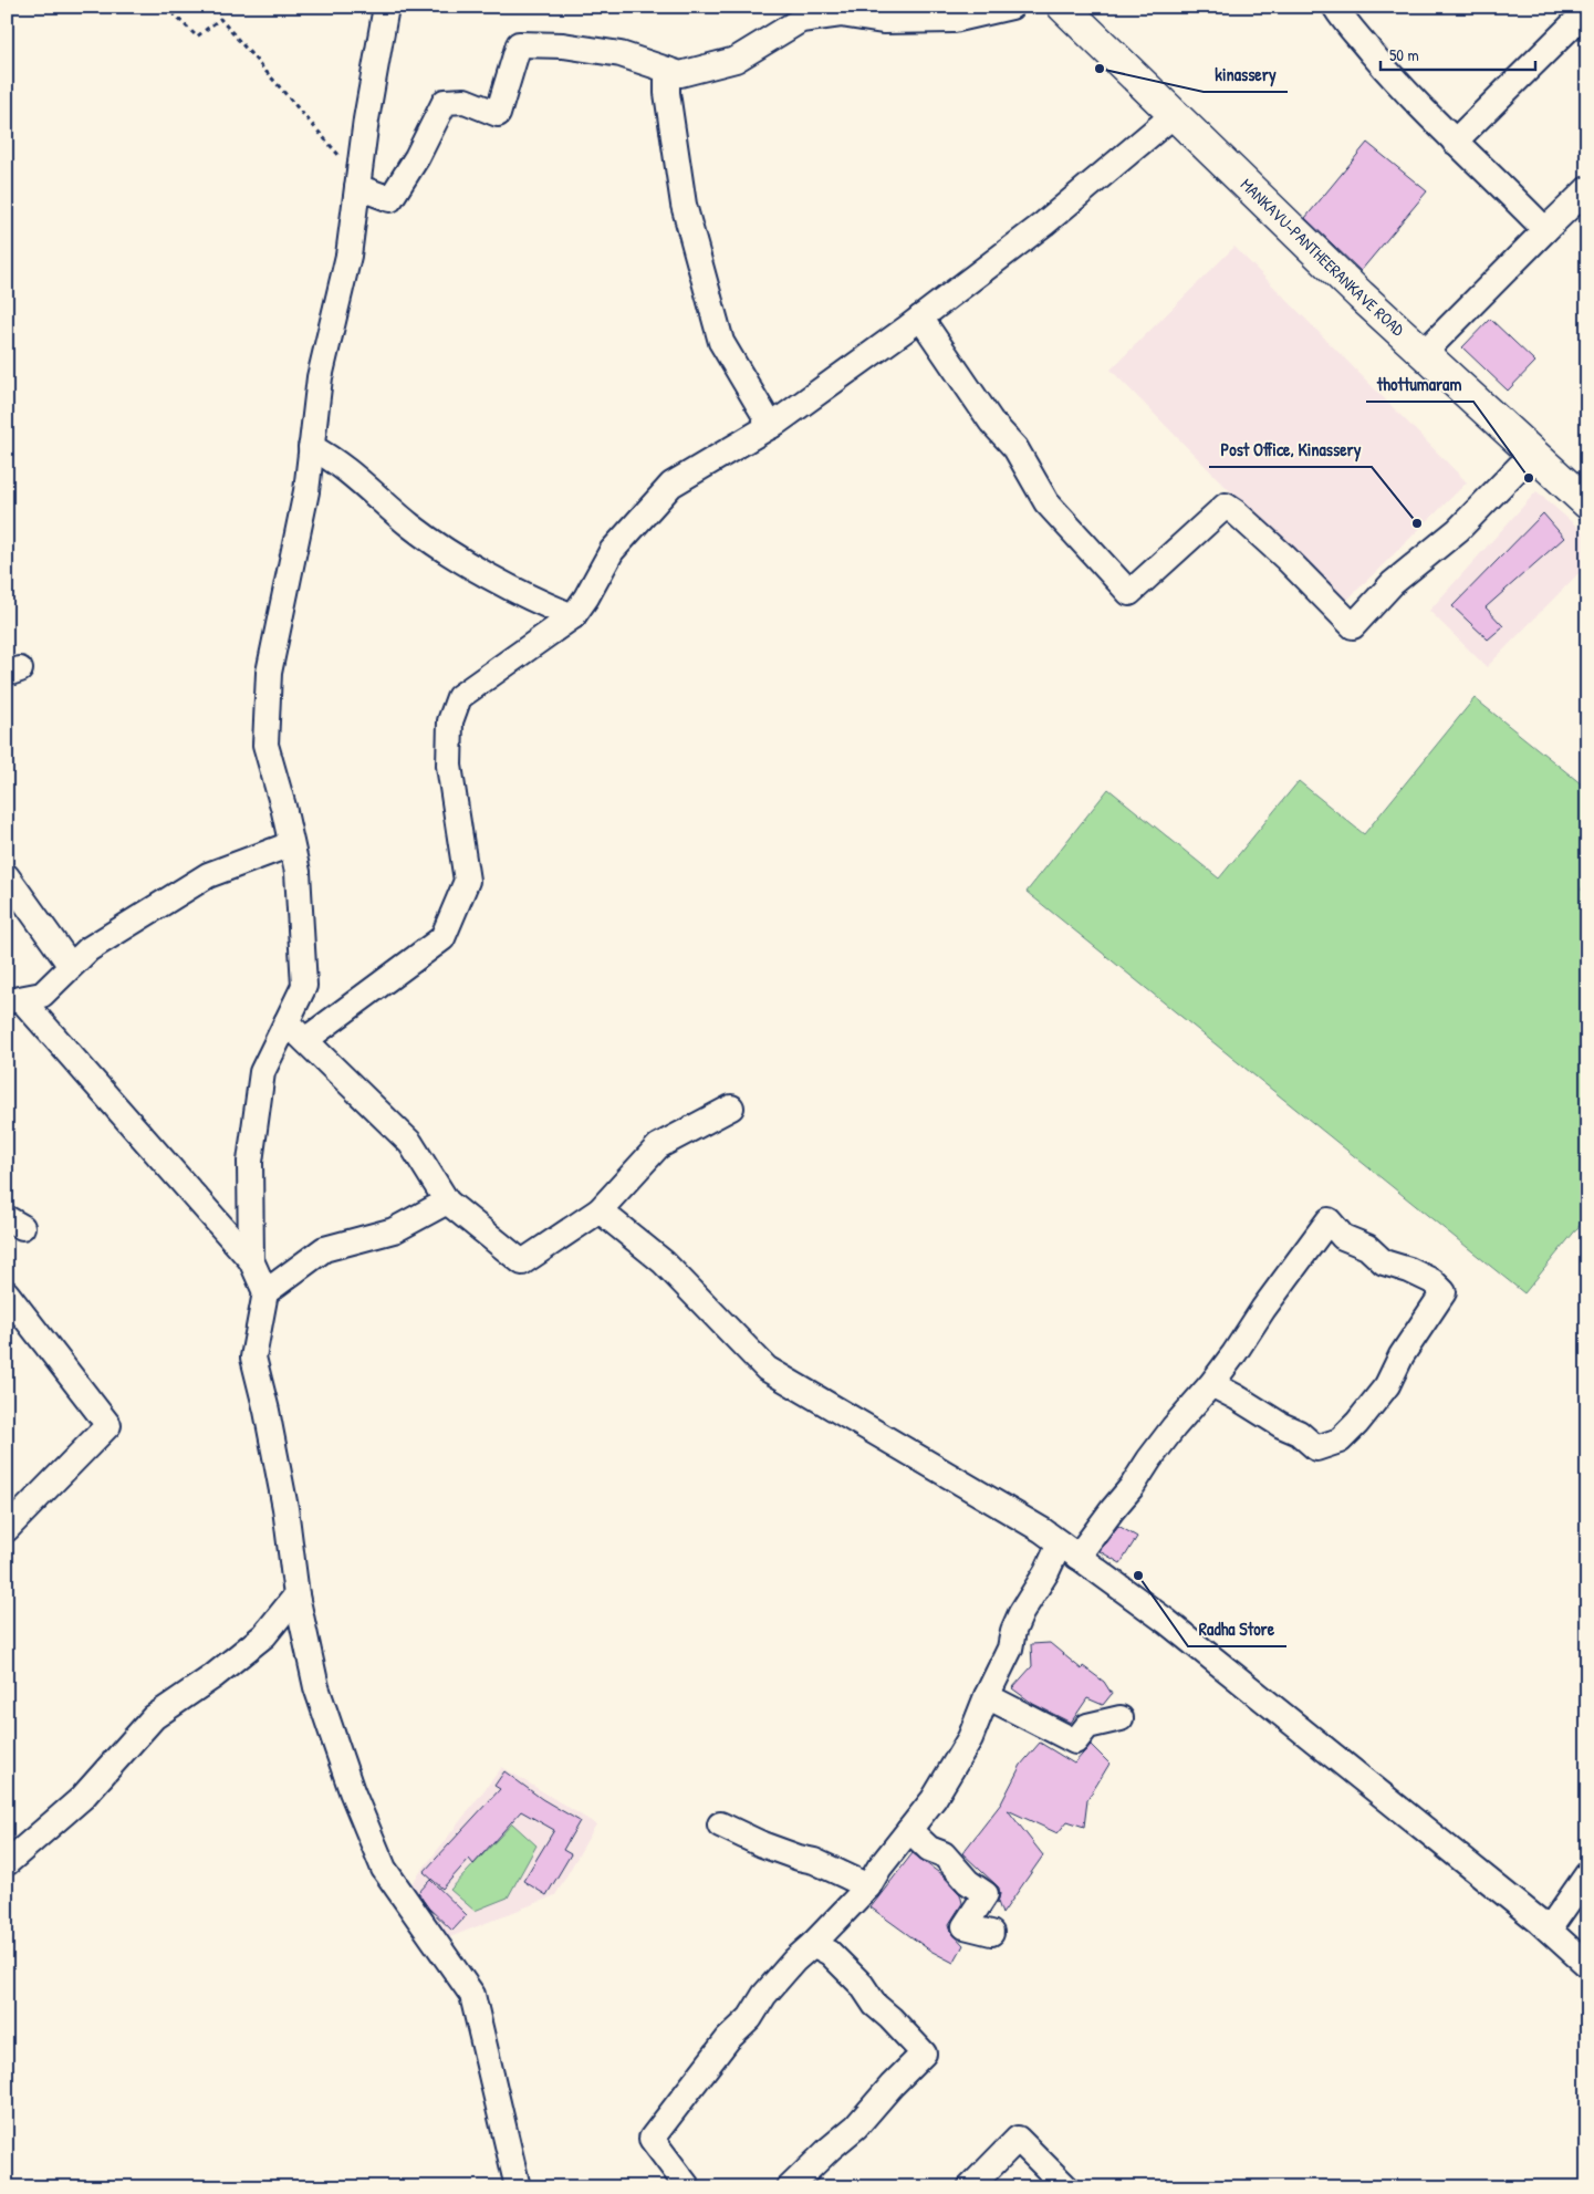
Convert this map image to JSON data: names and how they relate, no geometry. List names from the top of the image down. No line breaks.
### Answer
{"streets":{"main road":["MANKAVU-PANTHEERANKAVE ROAD"]},"places":["kinassery","thottumaram","Post Office, Kinassery","Radha Store"],"scale_bar":"50 m"}
